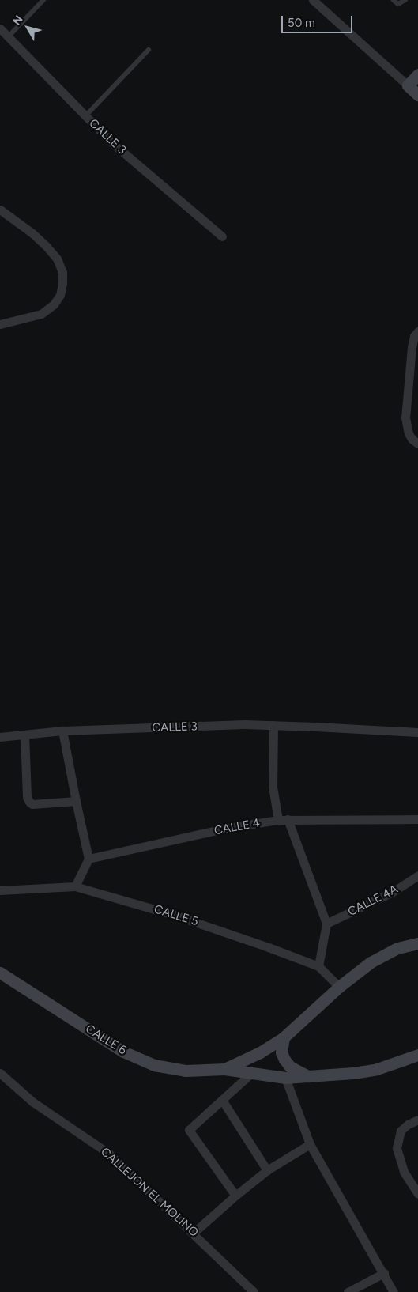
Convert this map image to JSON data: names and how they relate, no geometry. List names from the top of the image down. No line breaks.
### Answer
{"streets":{"street":["CALLE 3","CALLE 4","CALLE 4A","CALLE 5","CALLE 6","CALLEJON EL MOLINO"]},"crossings":[["CALLE 5","CALLE 6"]],"scale_bar":"50 m","north":"top left"}
